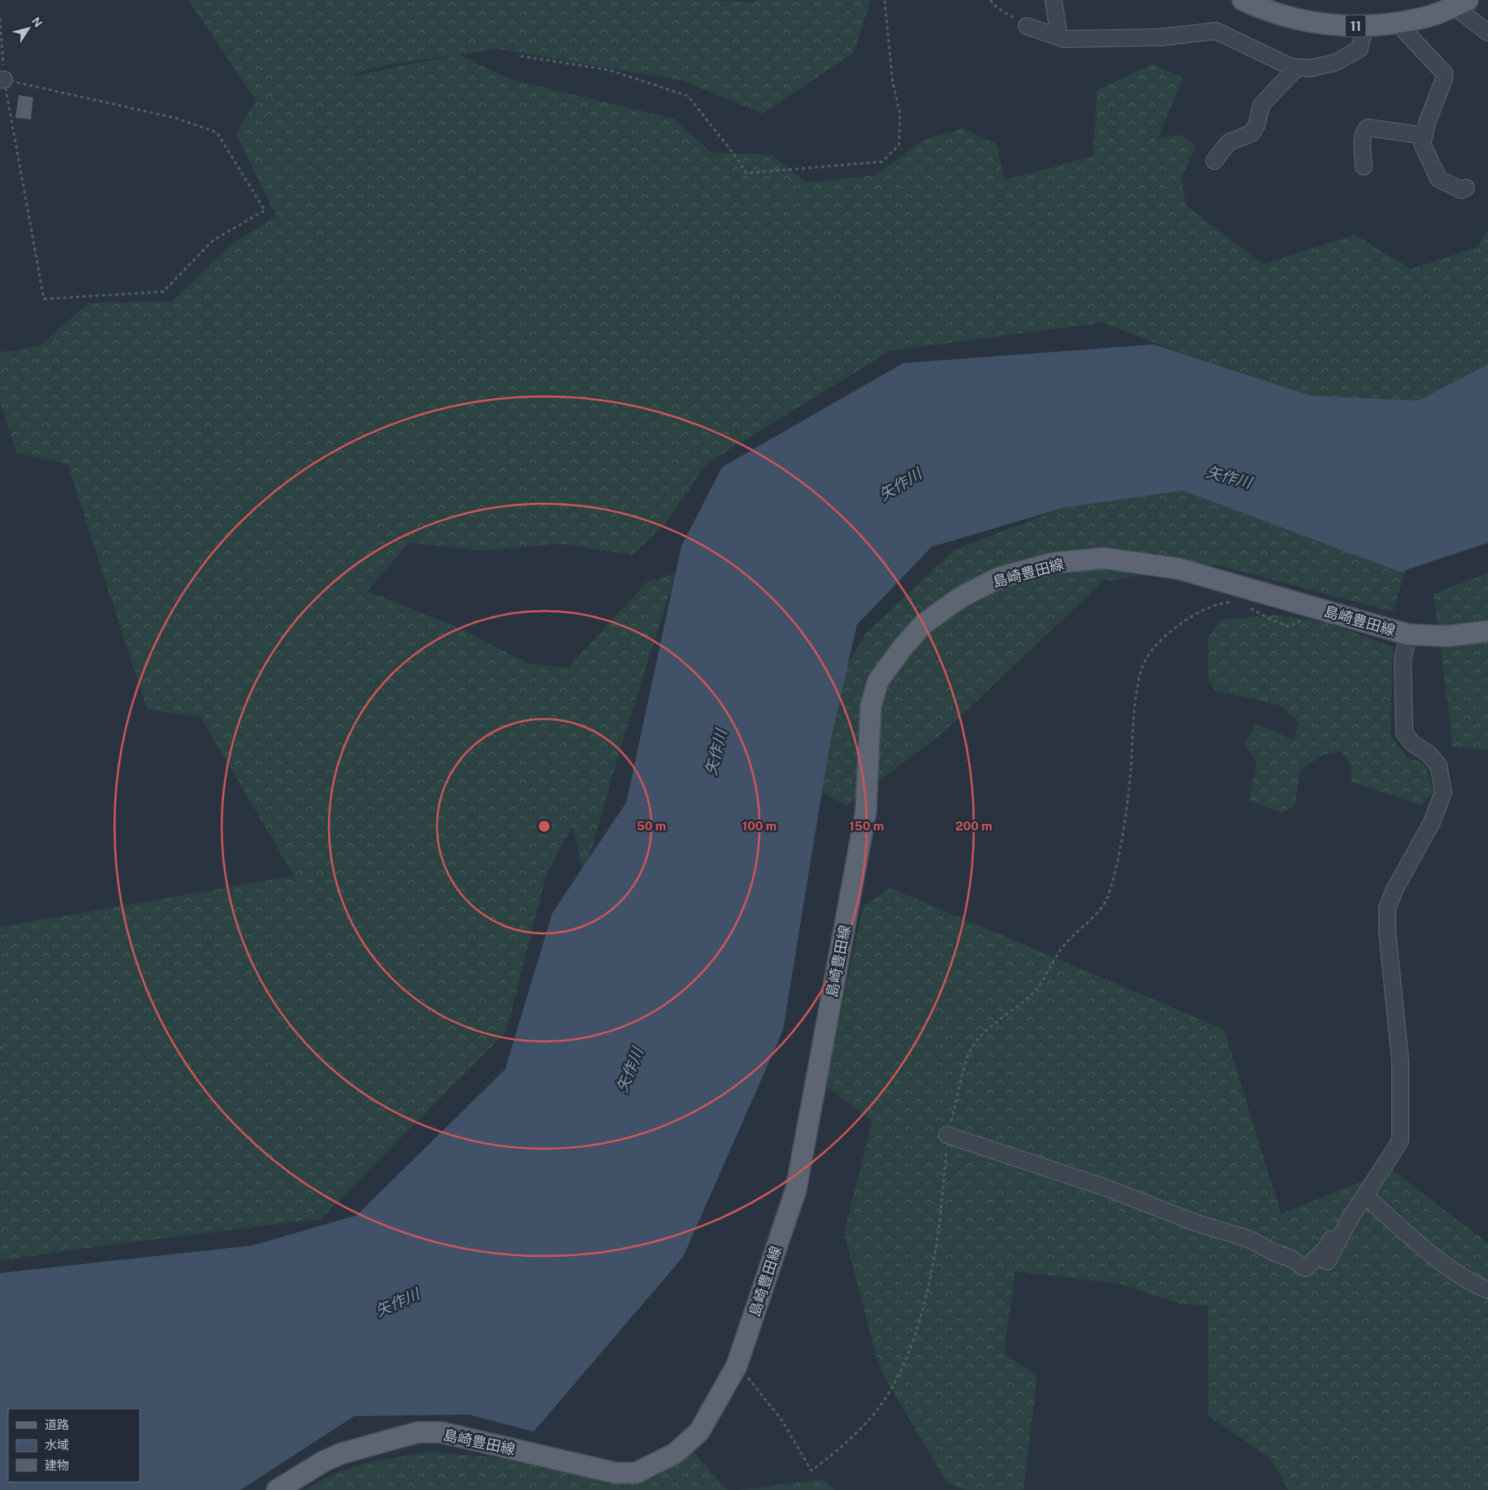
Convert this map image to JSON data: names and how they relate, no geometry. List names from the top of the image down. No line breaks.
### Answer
{"streets":{"main road":["11","島崎豊田線"]},"water":["矢作川"],"legend":["道路","水域","建物"],"north":"top right","rings":["50 m","100 m","150 m","200 m"]}
